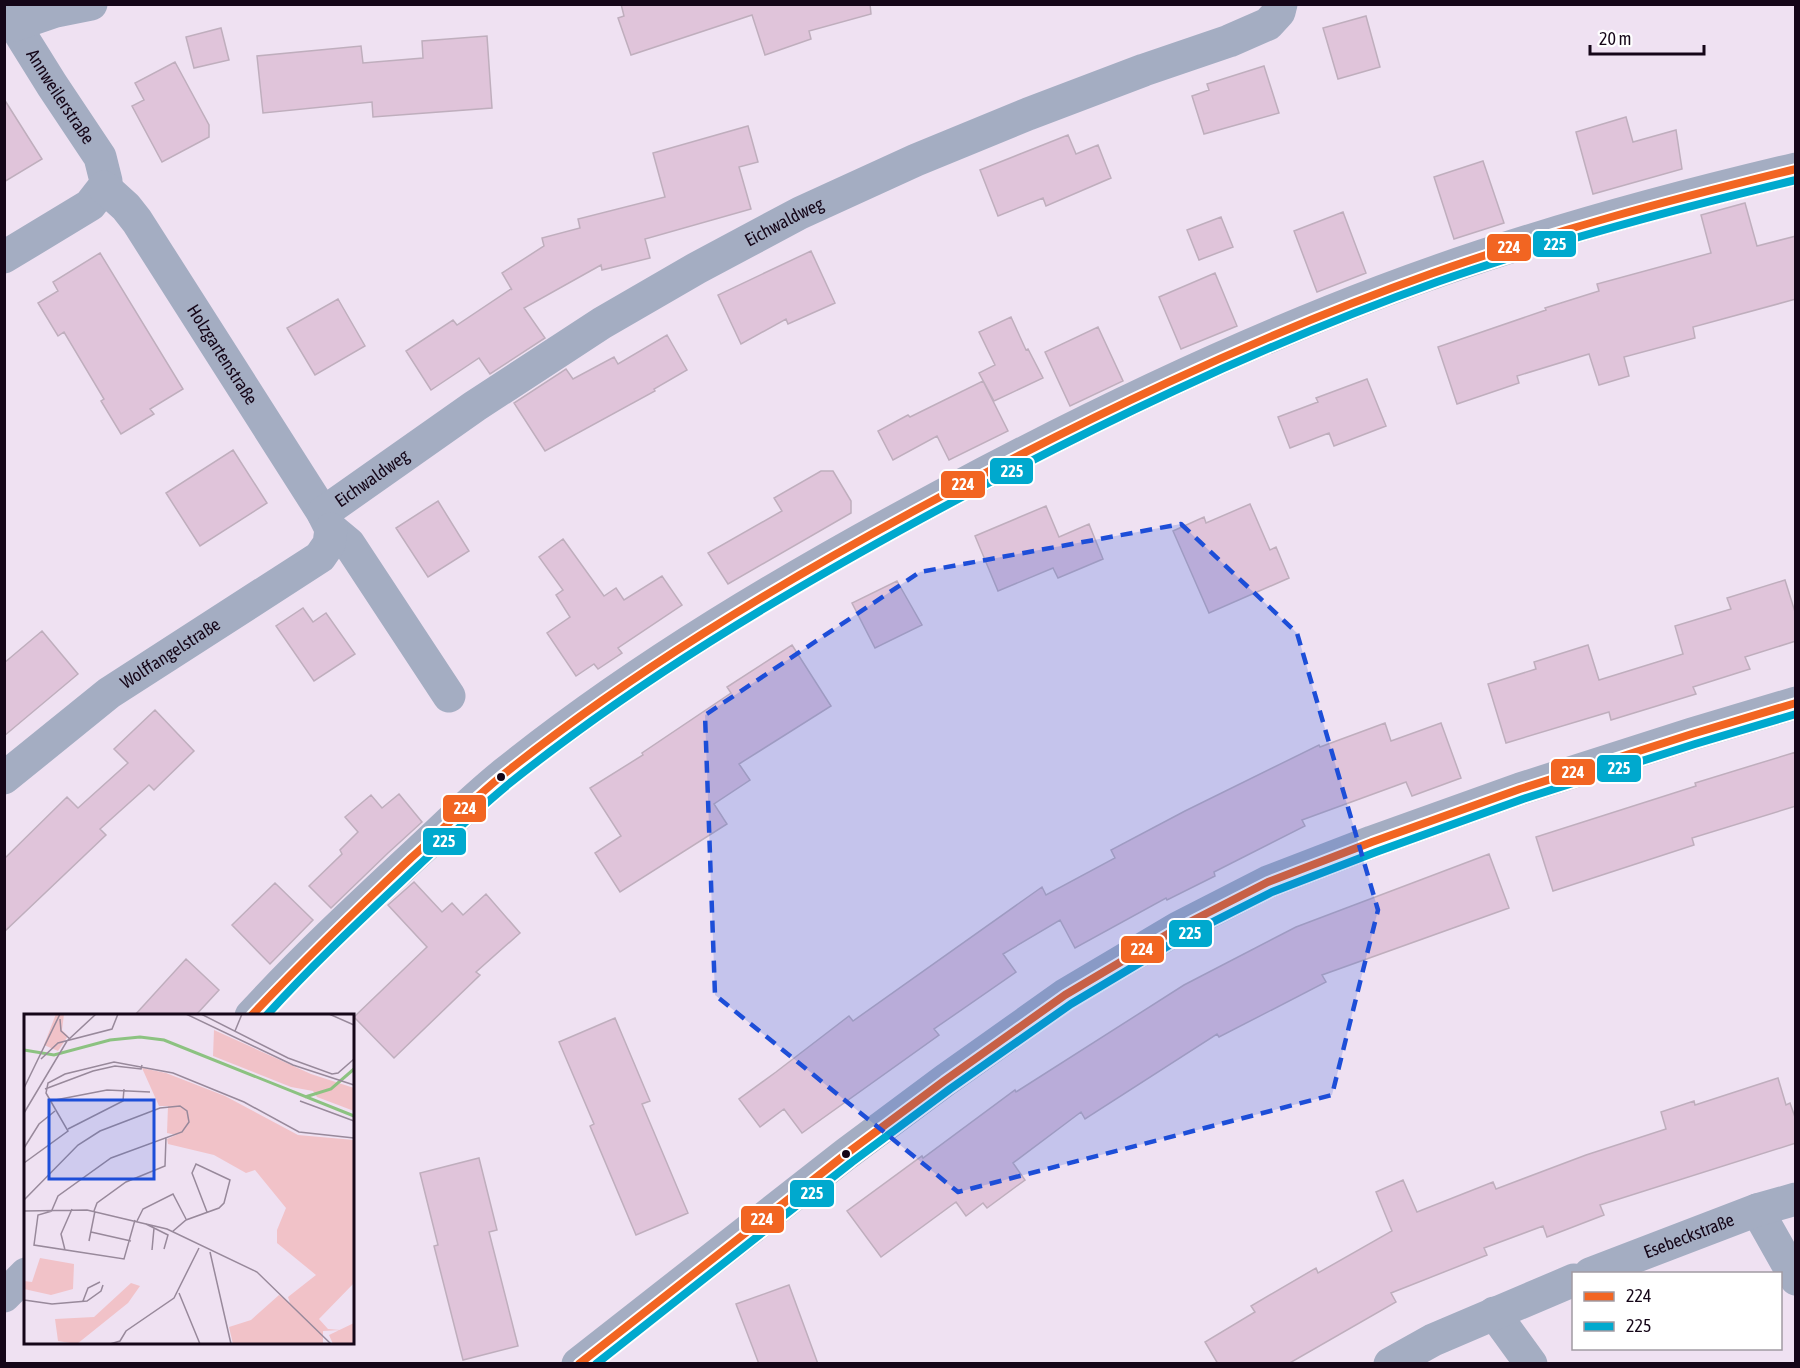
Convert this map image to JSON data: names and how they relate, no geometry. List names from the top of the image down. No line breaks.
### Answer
{"streets":{"street":["Annweilerstraße","Eichwaldweg","Holzgartenstraße","Wolffangelstraße","Esebeckstraße"]},"crossings":[["Annweilerstraße","Holzgartenstraße"],["Eichwaldweg","Holzgartenstraße"],["Eichwaldweg","Wolffangelstraße"],["Holzgartenstraße","Wolffangelstraße"]],"lines":["transit line 224","transit line 225"],"legend":["224","225"],"scale_bar":"20 m"}
